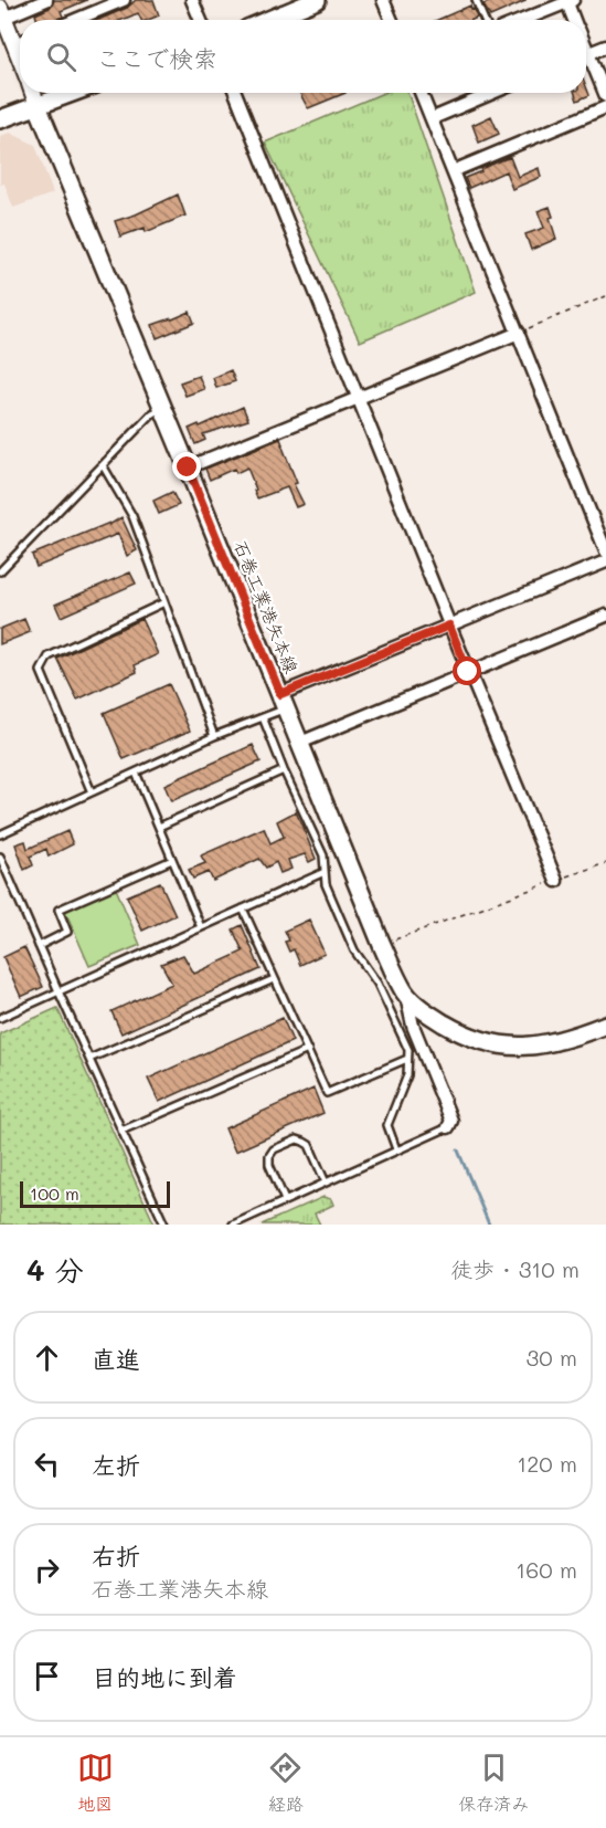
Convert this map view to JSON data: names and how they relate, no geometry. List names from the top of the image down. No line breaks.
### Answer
{"streets":{"main road":["石巻工業港矢本線"]},"scale_bar":"100 m","page":{"search":"ここで検索","scale":"100 m","heading":["4 分","徒歩 · 310 m"],"list":[["直進","30 m"],["左折","120 m"],["右折","石巻工業港矢本線","160 m"],"目的地に到着"],"nav":["地図","経路","保存済み"]}}
